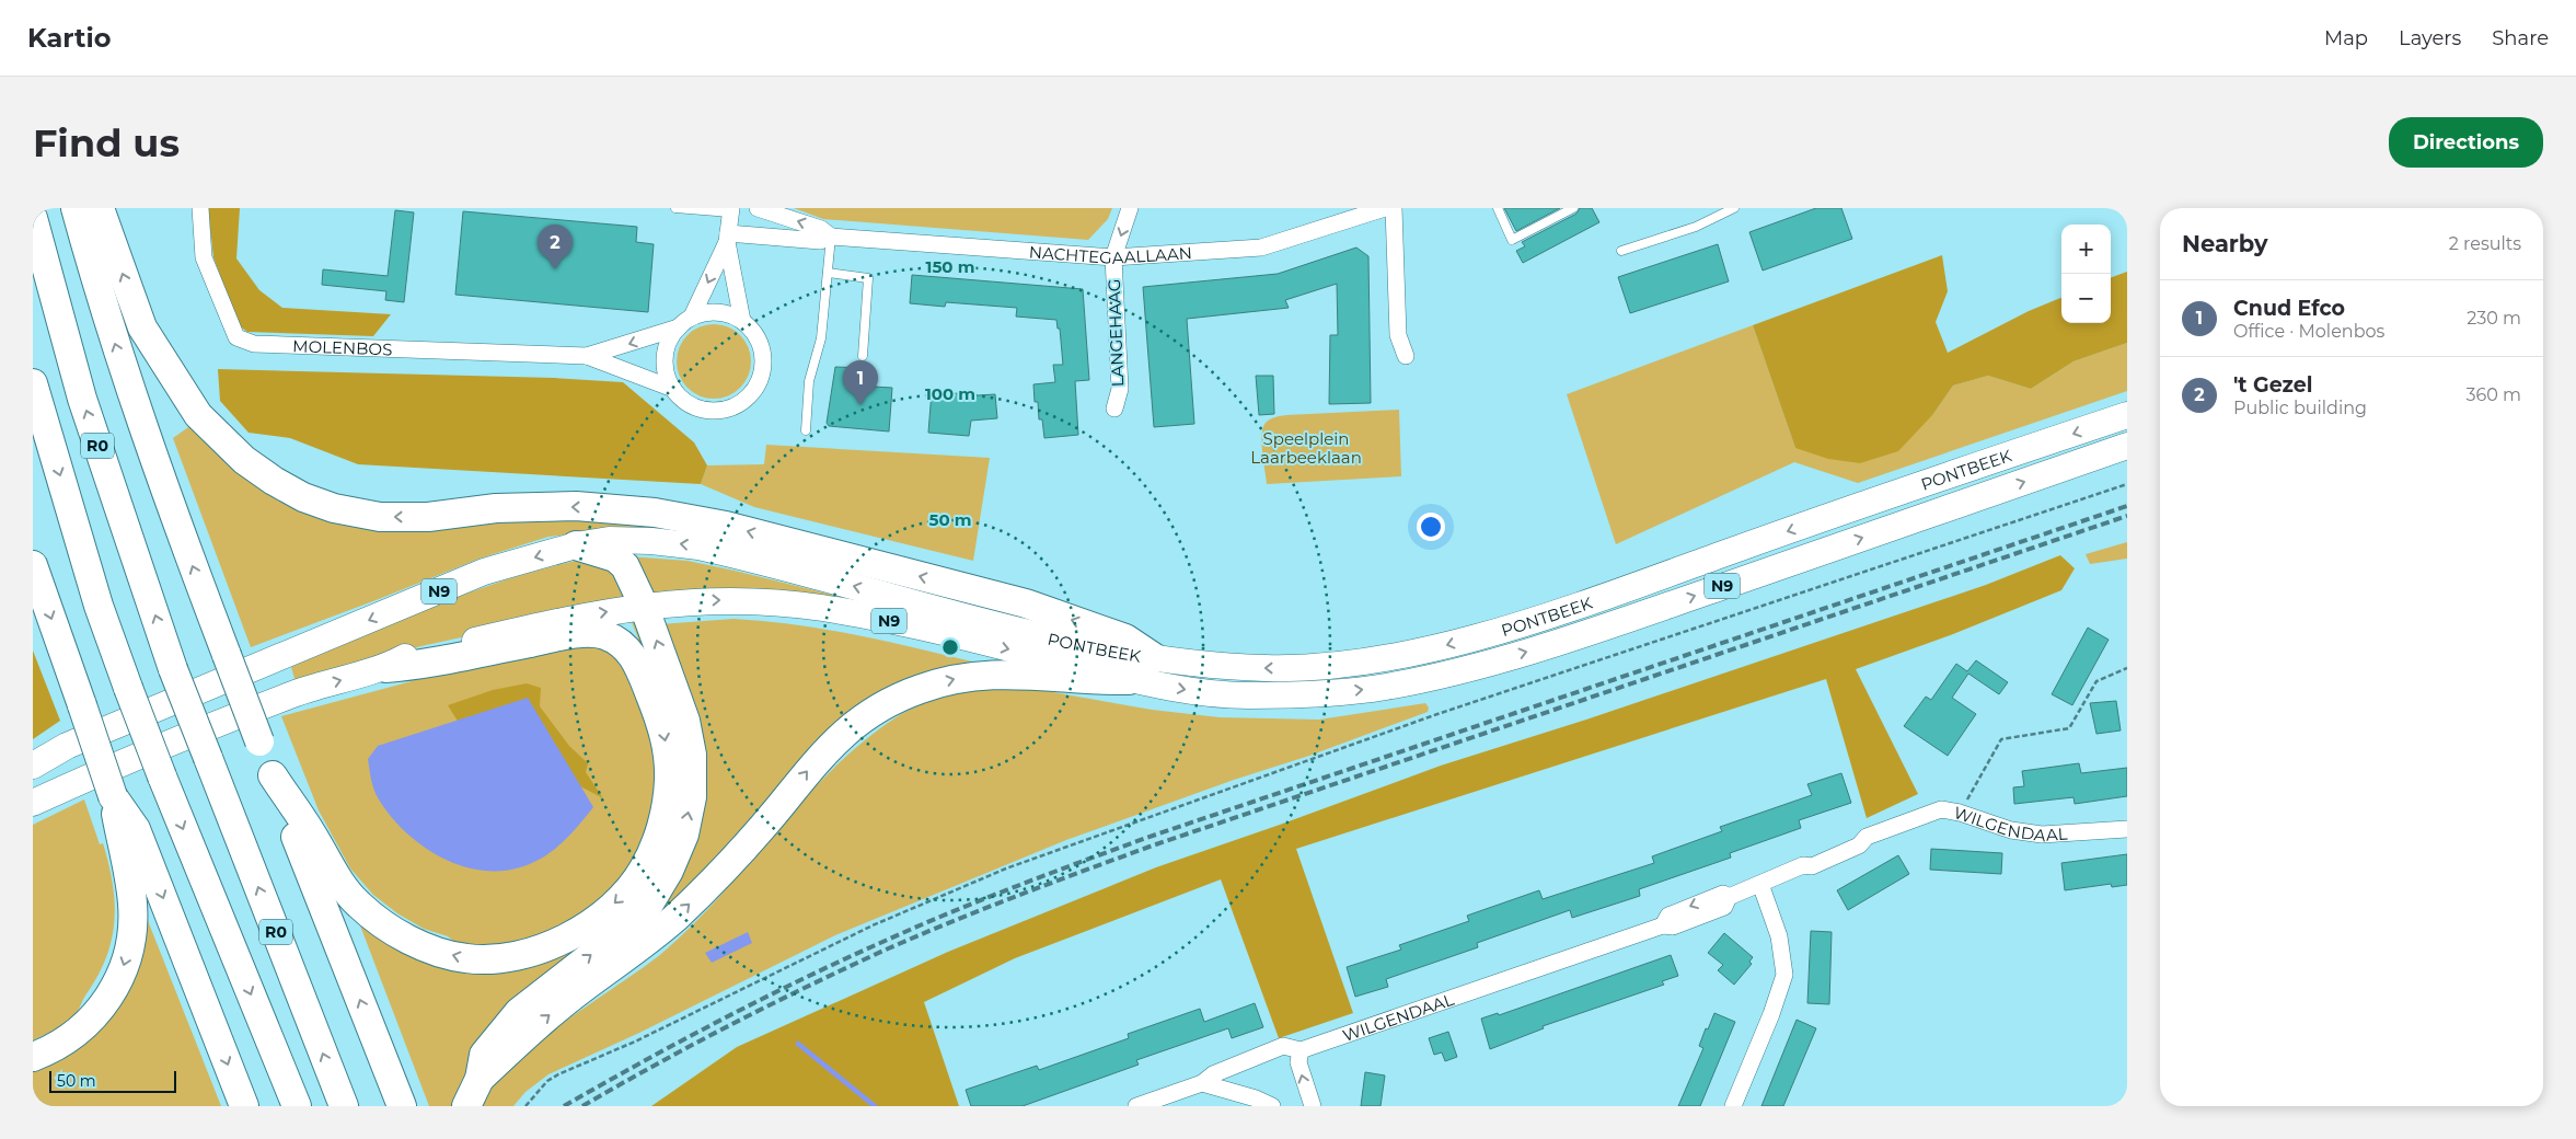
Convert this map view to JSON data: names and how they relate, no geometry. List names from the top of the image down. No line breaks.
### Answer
{"streets":{"highway":["R0","PONTBEEK","N9"],"street":["NACHTEGAALLAAN","LANGEHAAG","MOLENBOS","WILGENDAAL"]},"crossings":[["NACHTEGAALLAAN","LANGEHAAG"],["NACHTEGAALLAAN","MOLENBOS"],["PONTBEEK","N9"]],"parks":["Speelplein Laarbeeklaan"],"scale_bar":"50 m","page":{"header":"Kartio","nav":["Map","Layers","Share"],"buttons":"Directions","title":"Find us","heading":["Nearby","2 results"],"map_buttons":["+","−"],"pins":["2","1"],"list":[{"mark":"1","name":"Cnud Efco","note":"Office · Molenbos","value":"230 m"},{"mark":"2","name":"'t Gezel","note":"Public building","value":"360 m"}],"scale":"50 m"},"rings":["150 m","100 m","50 m"]}
